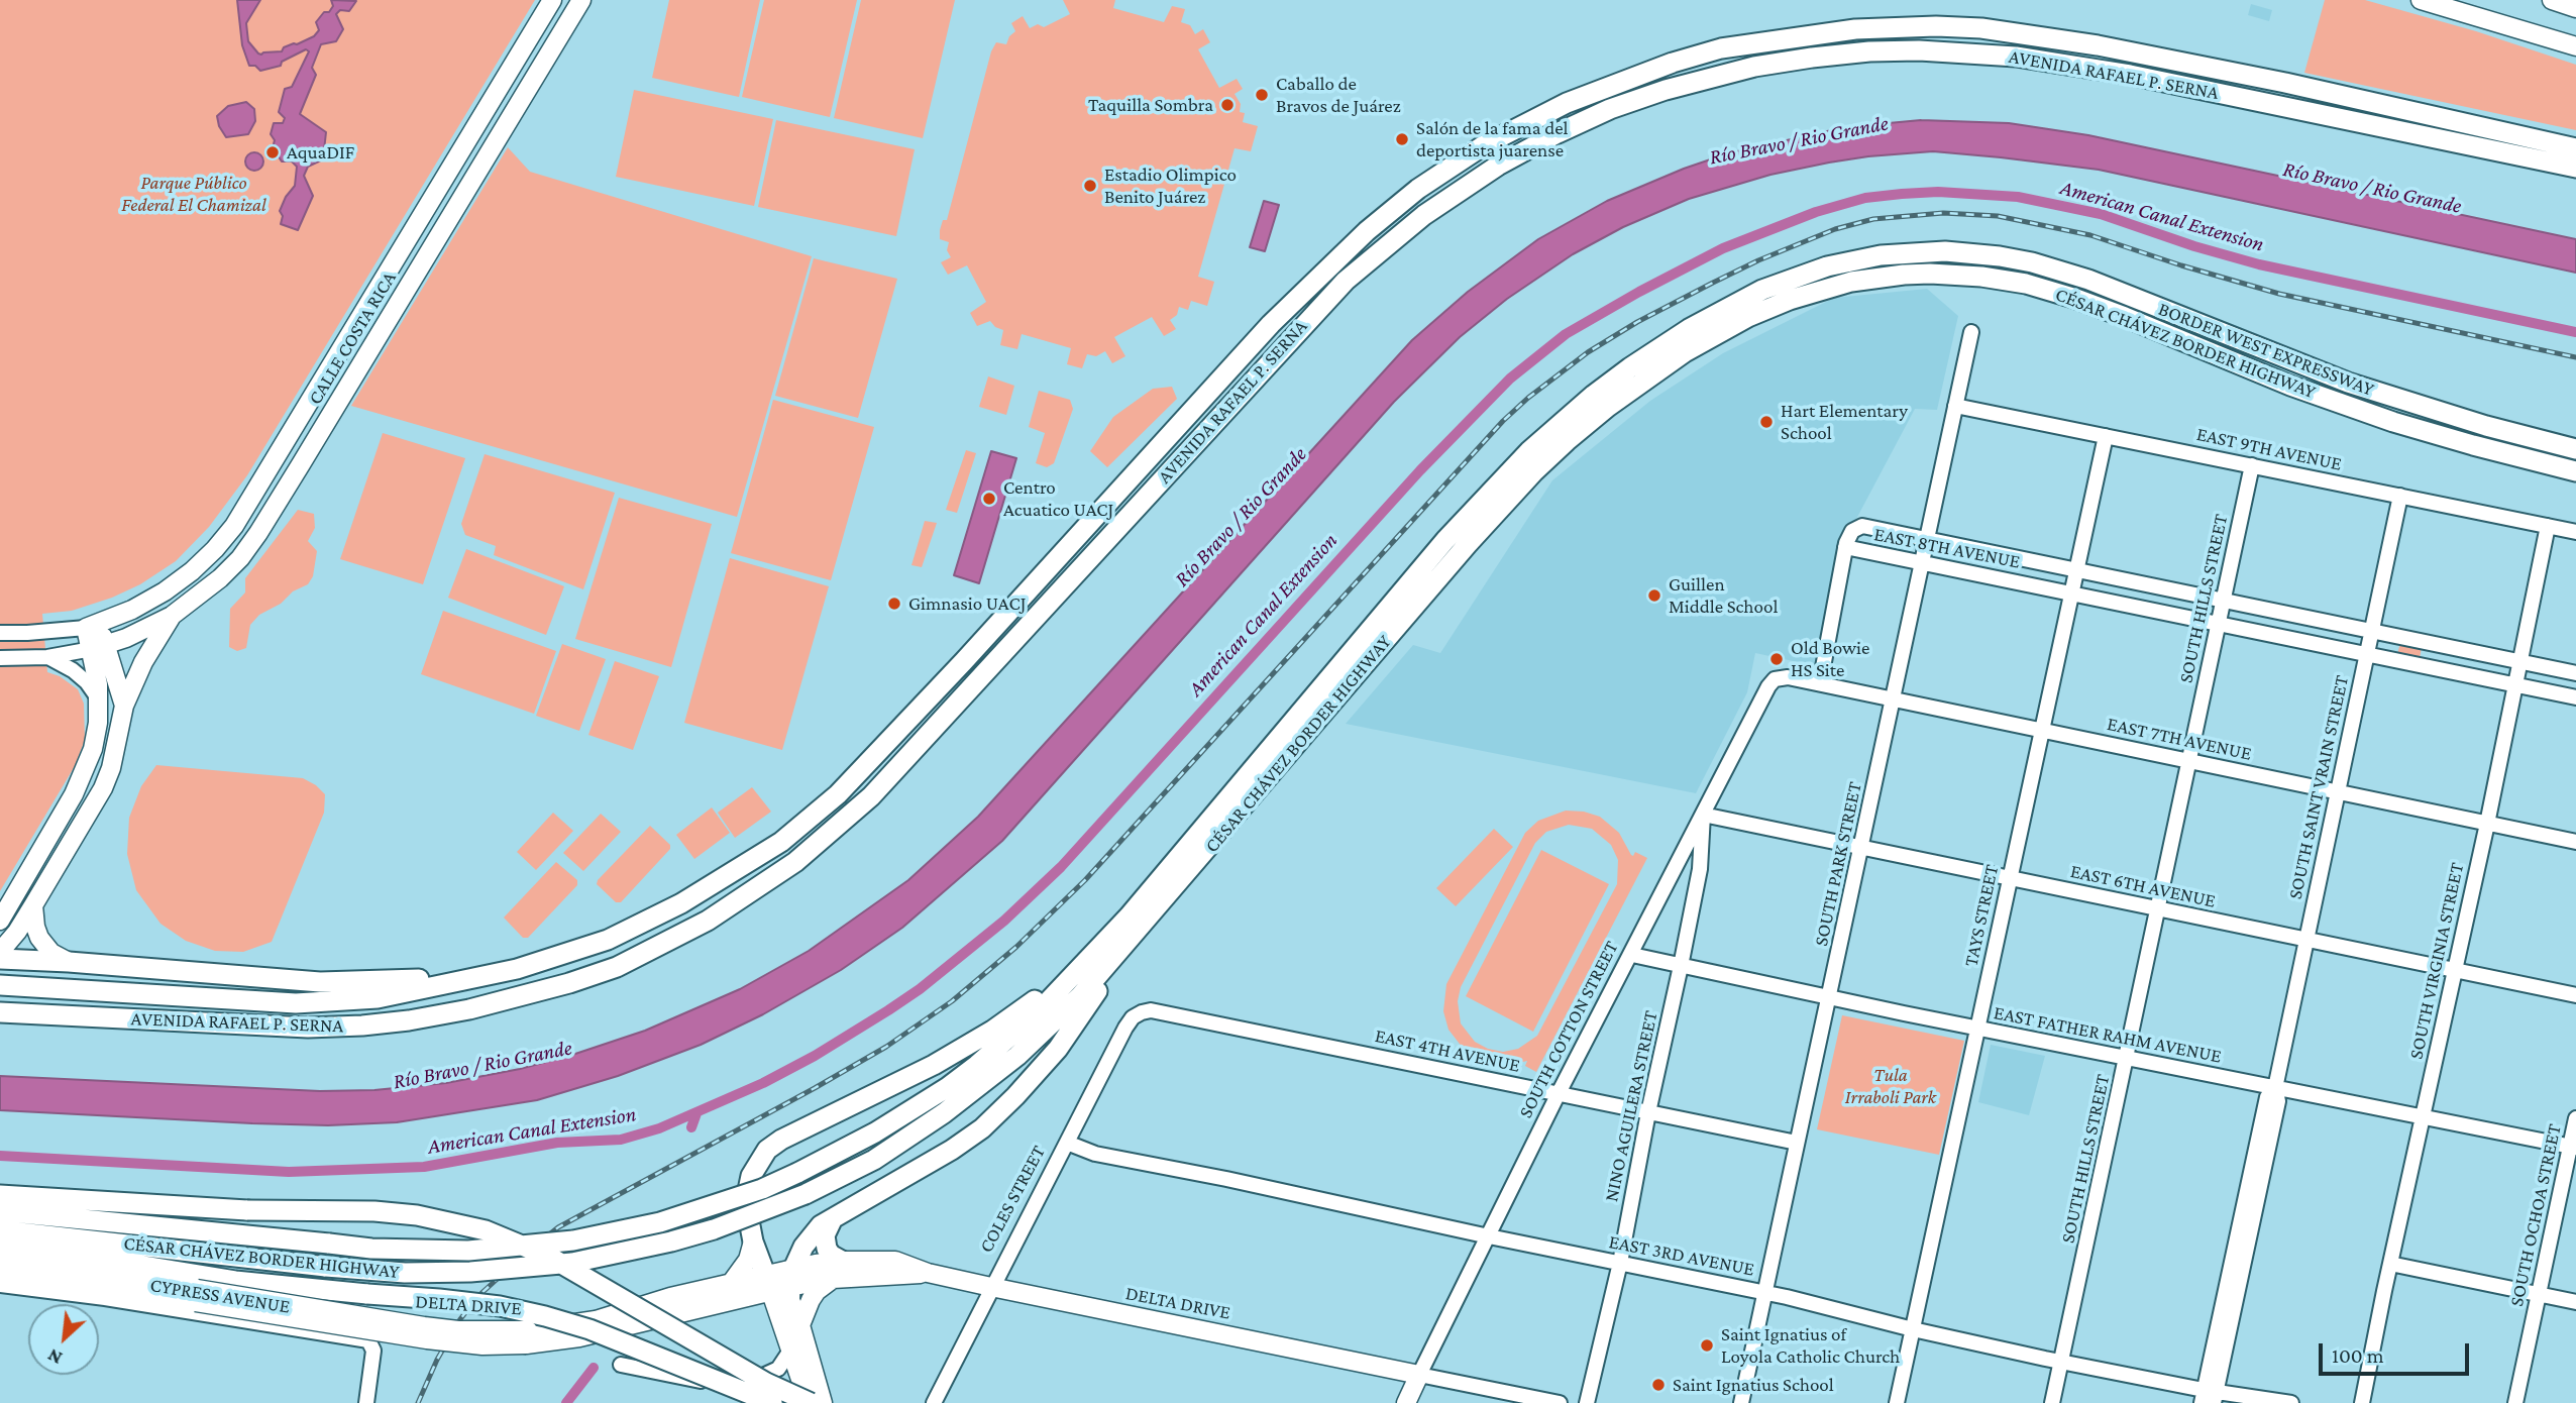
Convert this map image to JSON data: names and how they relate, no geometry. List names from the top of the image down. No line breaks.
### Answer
{"streets":{"highway":["AVENIDA RAFAEL P. SERNA","CÉSAR CHÁVEZ BORDER HIGHWAY","BORDER WEST EXPRESSWAY"],"main road":["CALLE COSTA RICA","SOUTH COTTON STREET","DELTA DRIVE"],"street":["EAST 9TH AVENUE","EAST 8TH AVENUE","SOUTH HILLS STREET","EAST 7TH AVENUE","SOUTH SAINT VRAIN STREET","SOUTH PARK STREET","EAST 6TH AVENUE","TAYS STREET","SOUTH VIRGINIA STREET","EAST FATHER RAHM AVENUE","EAST 4TH AVENUE","NINO AGUILERA STREET","COLES STREET","SOUTH OCHOA STREET","EAST 3RD AVENUE","CYPRESS AVENUE"]},"crossings":[["CÉSAR CHÁVEZ BORDER HIGHWAY","BORDER WEST EXPRESSWAY"],["EAST 9TH AVENUE","SOUTH HILLS STREET"],["EAST 9TH AVENUE","SOUTH SAINT VRAIN STREET"],["EAST 9TH AVENUE","SOUTH PARK STREET"],["EAST 9TH AVENUE","TAYS STREET"],["EAST 9TH AVENUE","SOUTH VIRGINIA STREET"],["EAST 8TH AVENUE","SOUTH HILLS STREET"],["EAST 8TH AVENUE","SOUTH SAINT VRAIN STREET"],["EAST 8TH AVENUE","SOUTH PARK STREET"],["EAST 8TH AVENUE","TAYS STREET"],["EAST 8TH AVENUE","SOUTH VIRGINIA STREET"],["SOUTH HILLS STREET","EAST 7TH AVENUE"],["SOUTH HILLS STREET","EAST 6TH AVENUE"],["SOUTH HILLS STREET","EAST FATHER RAHM AVENUE"],["SOUTH HILLS STREET","EAST 3RD AVENUE"],["EAST 7TH AVENUE","SOUTH SAINT VRAIN STREET"],["EAST 7TH AVENUE","SOUTH PARK STREET"],["EAST 7TH AVENUE","TAYS STREET"],["EAST 7TH AVENUE","SOUTH VIRGINIA STREET"],["EAST 7TH AVENUE","SOUTH COTTON STREET"],["SOUTH SAINT VRAIN STREET","EAST 6TH AVENUE"],["SOUTH SAINT VRAIN STREET","EAST FATHER RAHM AVENUE"],["SOUTH SAINT VRAIN STREET","EAST 3RD AVENUE"],["SOUTH PARK STREET","EAST 6TH AVENUE"],["SOUTH PARK STREET","EAST FATHER RAHM AVENUE"],["SOUTH PARK STREET","EAST 4TH AVENUE"],["SOUTH PARK STREET","EAST 3RD AVENUE"],["EAST 6TH AVENUE","TAYS STREET"],["EAST 6TH AVENUE","SOUTH VIRGINIA STREET"],["EAST 6TH AVENUE","SOUTH COTTON STREET"],["EAST 6TH AVENUE","NINO AGUILERA STREET"],["TAYS STREET","EAST FATHER RAHM AVENUE"],["TAYS STREET","EAST 3RD AVENUE"],["SOUTH VIRGINIA STREET","EAST FATHER RAHM AVENUE"],["SOUTH COTTON STREET","EAST FATHER RAHM AVENUE"],["SOUTH COTTON STREET","EAST 4TH AVENUE"],["SOUTH COTTON STREET","NINO AGUILERA STREET"],["SOUTH COTTON STREET","EAST 3RD AVENUE"],["SOUTH COTTON STREET","DELTA DRIVE"],["EAST FATHER RAHM AVENUE","NINO AGUILERA STREET"],["EAST FATHER RAHM AVENUE","SOUTH OCHOA STREET"],["EAST 4TH AVENUE","NINO AGUILERA STREET"],["EAST 4TH AVENUE","COLES STREET"],["NINO AGUILERA STREET","EAST 3RD AVENUE"],["COLES STREET","EAST 3RD AVENUE"],["COLES STREET","DELTA DRIVE"]],"water":["Río Bravo / Rio Grande","American Canal Extension"],"parks":["Parque Público Federal El Chamizal","Tula Irraboli Park"],"places":["Caballo de Bravos de Juárez","Taquilla Sombra","Salón de la fama del deportista juarense","AquaDIF","Estadio Olimpico Benito Juárez","Hart Elementary School","Centro Acuatico UACJ","Guillen Middle School","Gimnasio UACJ","Old Bowie HS Site","Saint Ignatius of Loyola Catholic Church","Saint Ignatius School"],"scale_bar":"100 m","north":"bottom left"}
